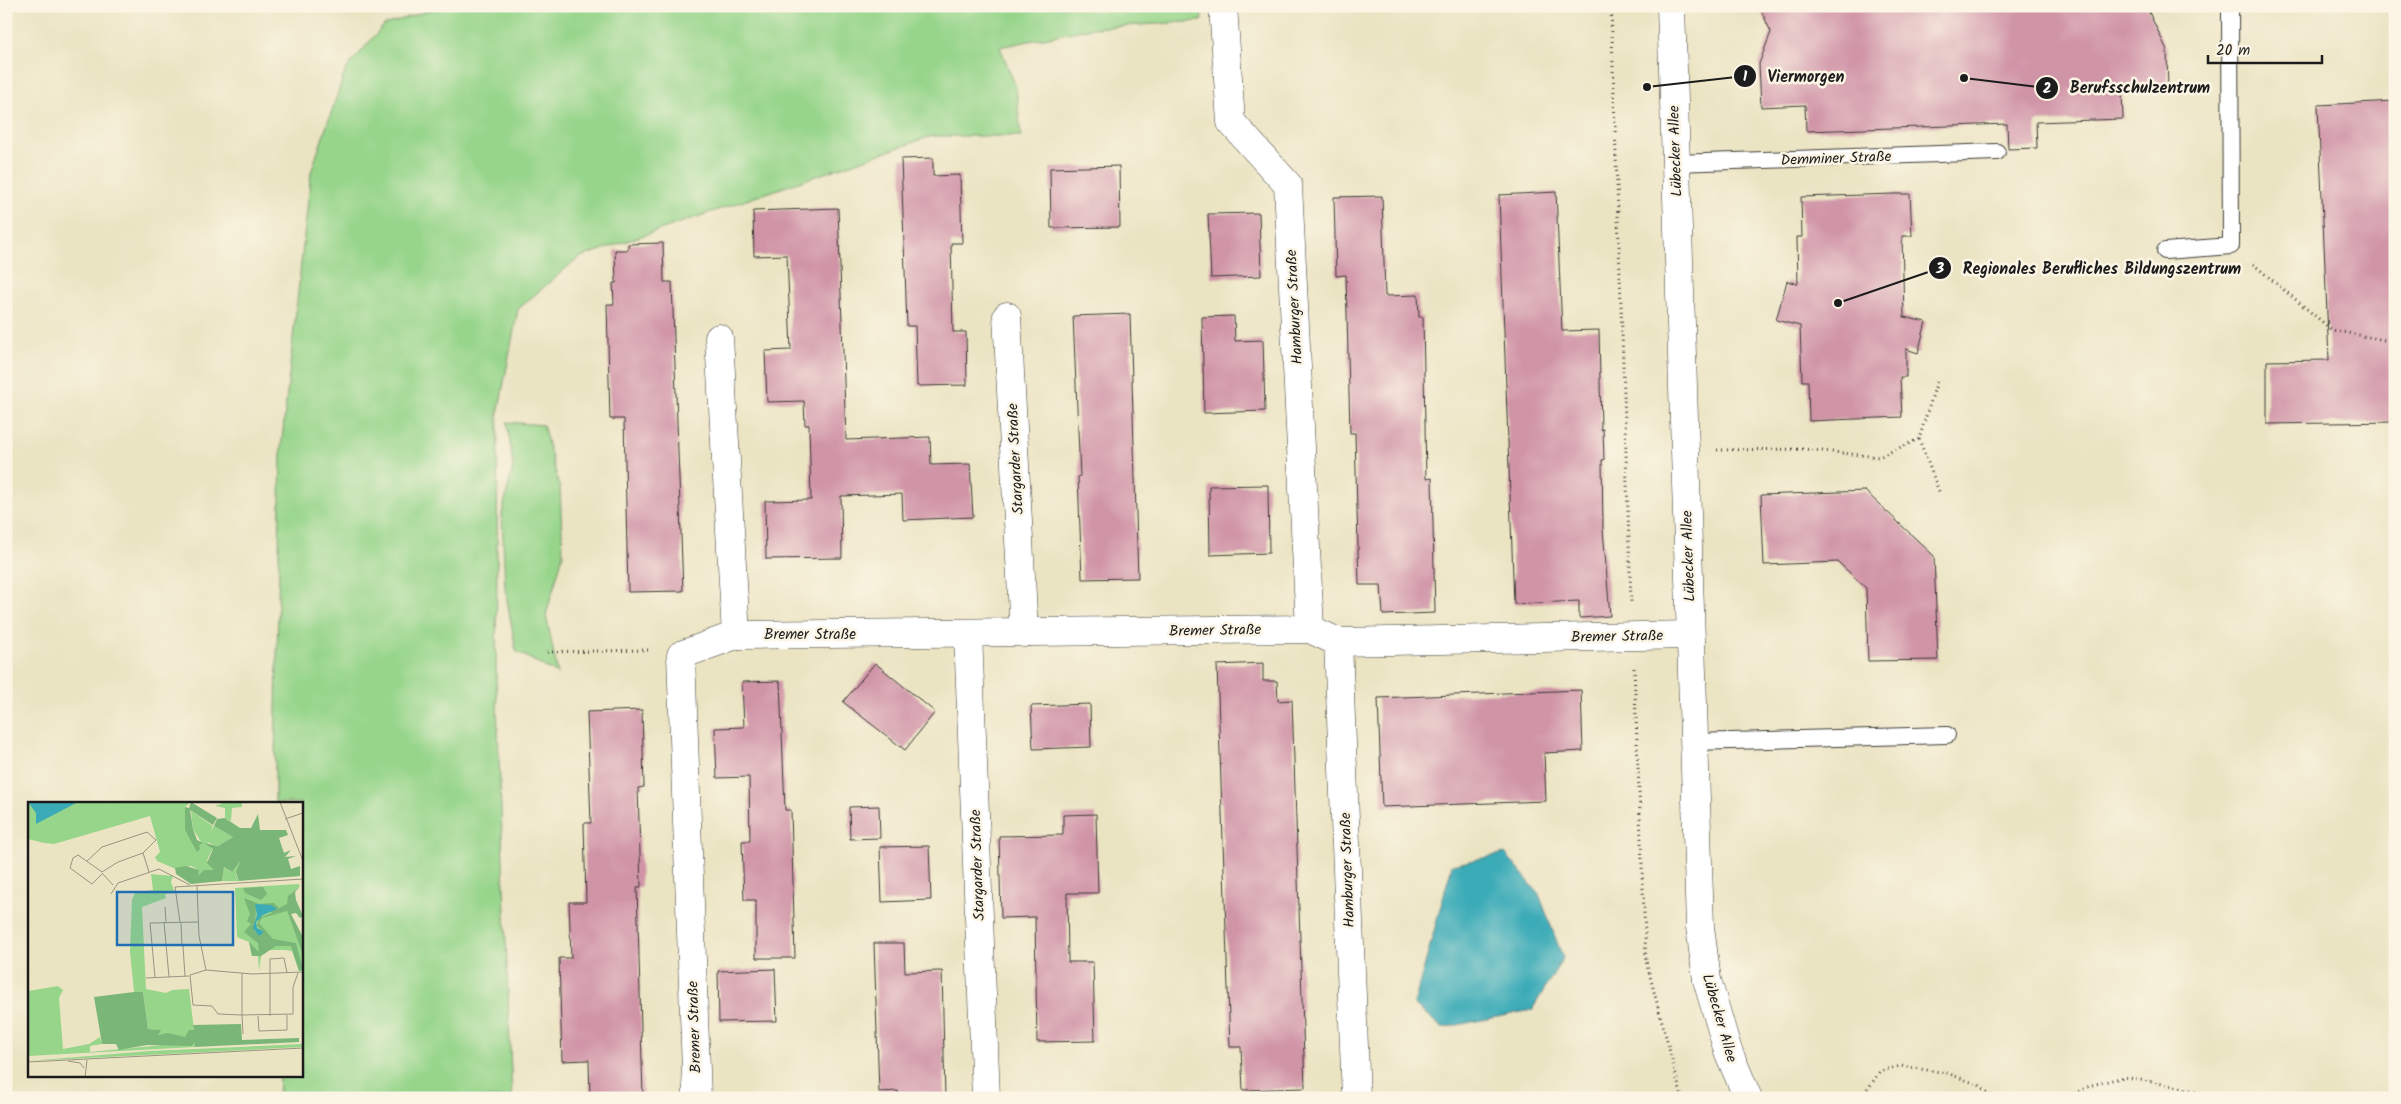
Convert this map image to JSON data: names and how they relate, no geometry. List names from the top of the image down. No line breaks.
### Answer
{"streets":{"street":["Lübecker Allee","Hamburger Straße","Stargarder Straße","Bremer Straße"],"lane":["Demminer Straße"]},"crossings":[["Lübecker Allee","Demminer Straße"],["Lübecker Allee","Bremer Straße"],["Hamburger Straße","Bremer Straße"],["Stargarder Straße","Bremer Straße"]],"places":["Berufsschulzentrum","Viermorgen","Regionales Berufliches Bildungszentrum"],"scale_bar":"20 m"}
